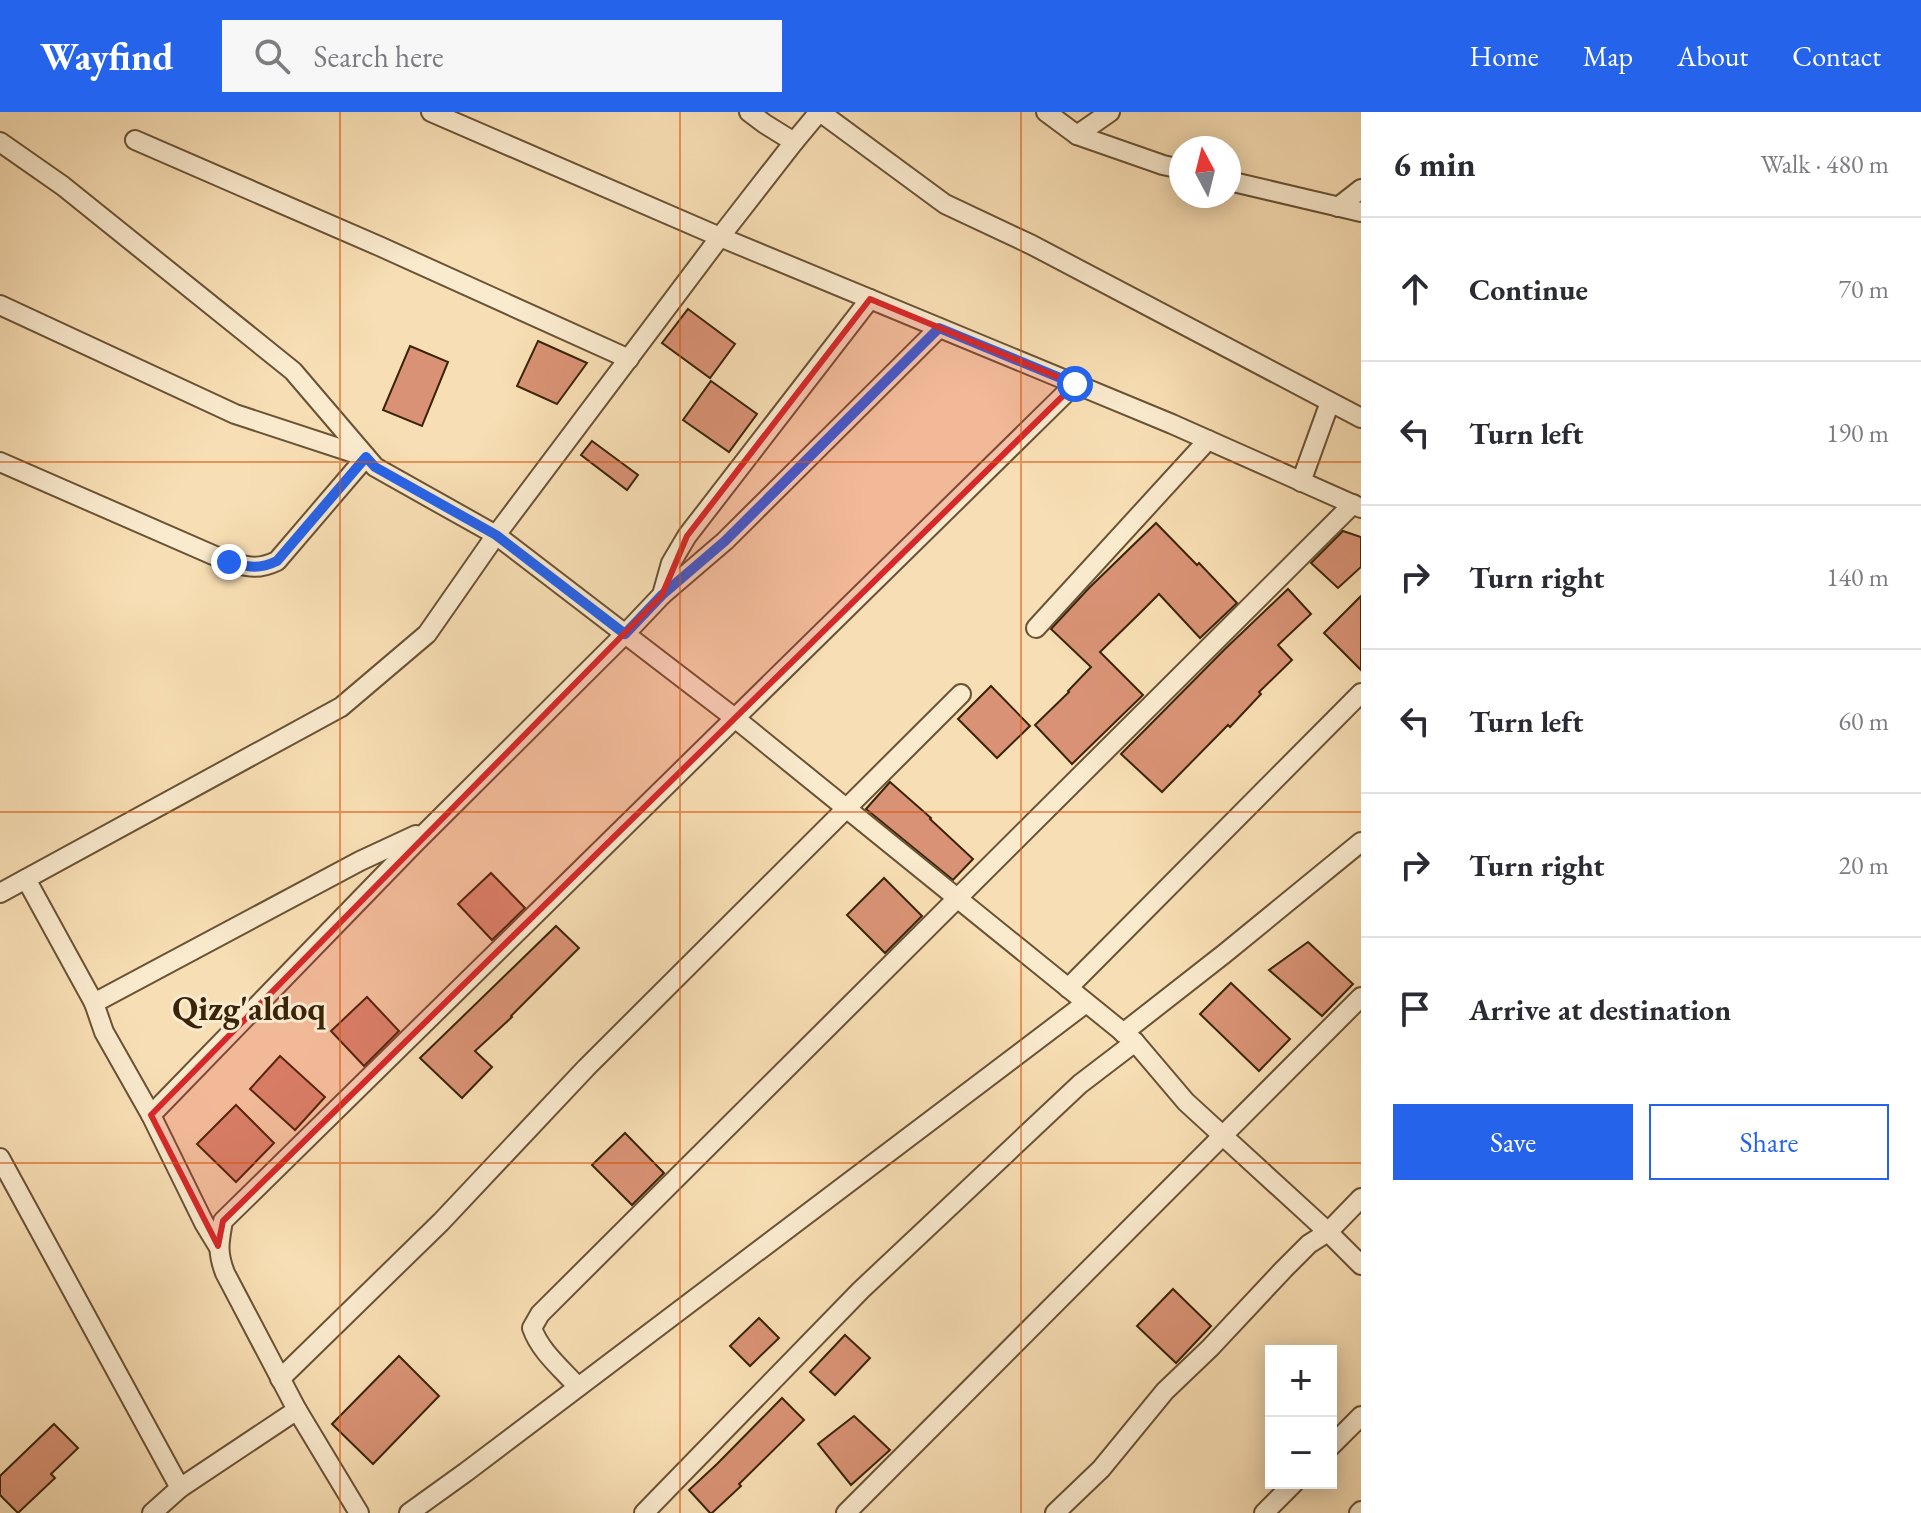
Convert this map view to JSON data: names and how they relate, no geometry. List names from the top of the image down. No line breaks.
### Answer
{"districts":["Qizg'aldoq"],"north":"top","page":{"header":"Wayfind","search":"Search here","nav":["Home","Map","About","Contact"],"heading":["6 min","Walk · 480 m"],"list":[["Continue","70 m"],["Turn left","190 m"],["Turn right","140 m"],["Turn left","60 m"],["Turn right","20 m"],"Arrive at destination"],"buttons":["Save","Share"],"map_buttons":["+","−"]}}
